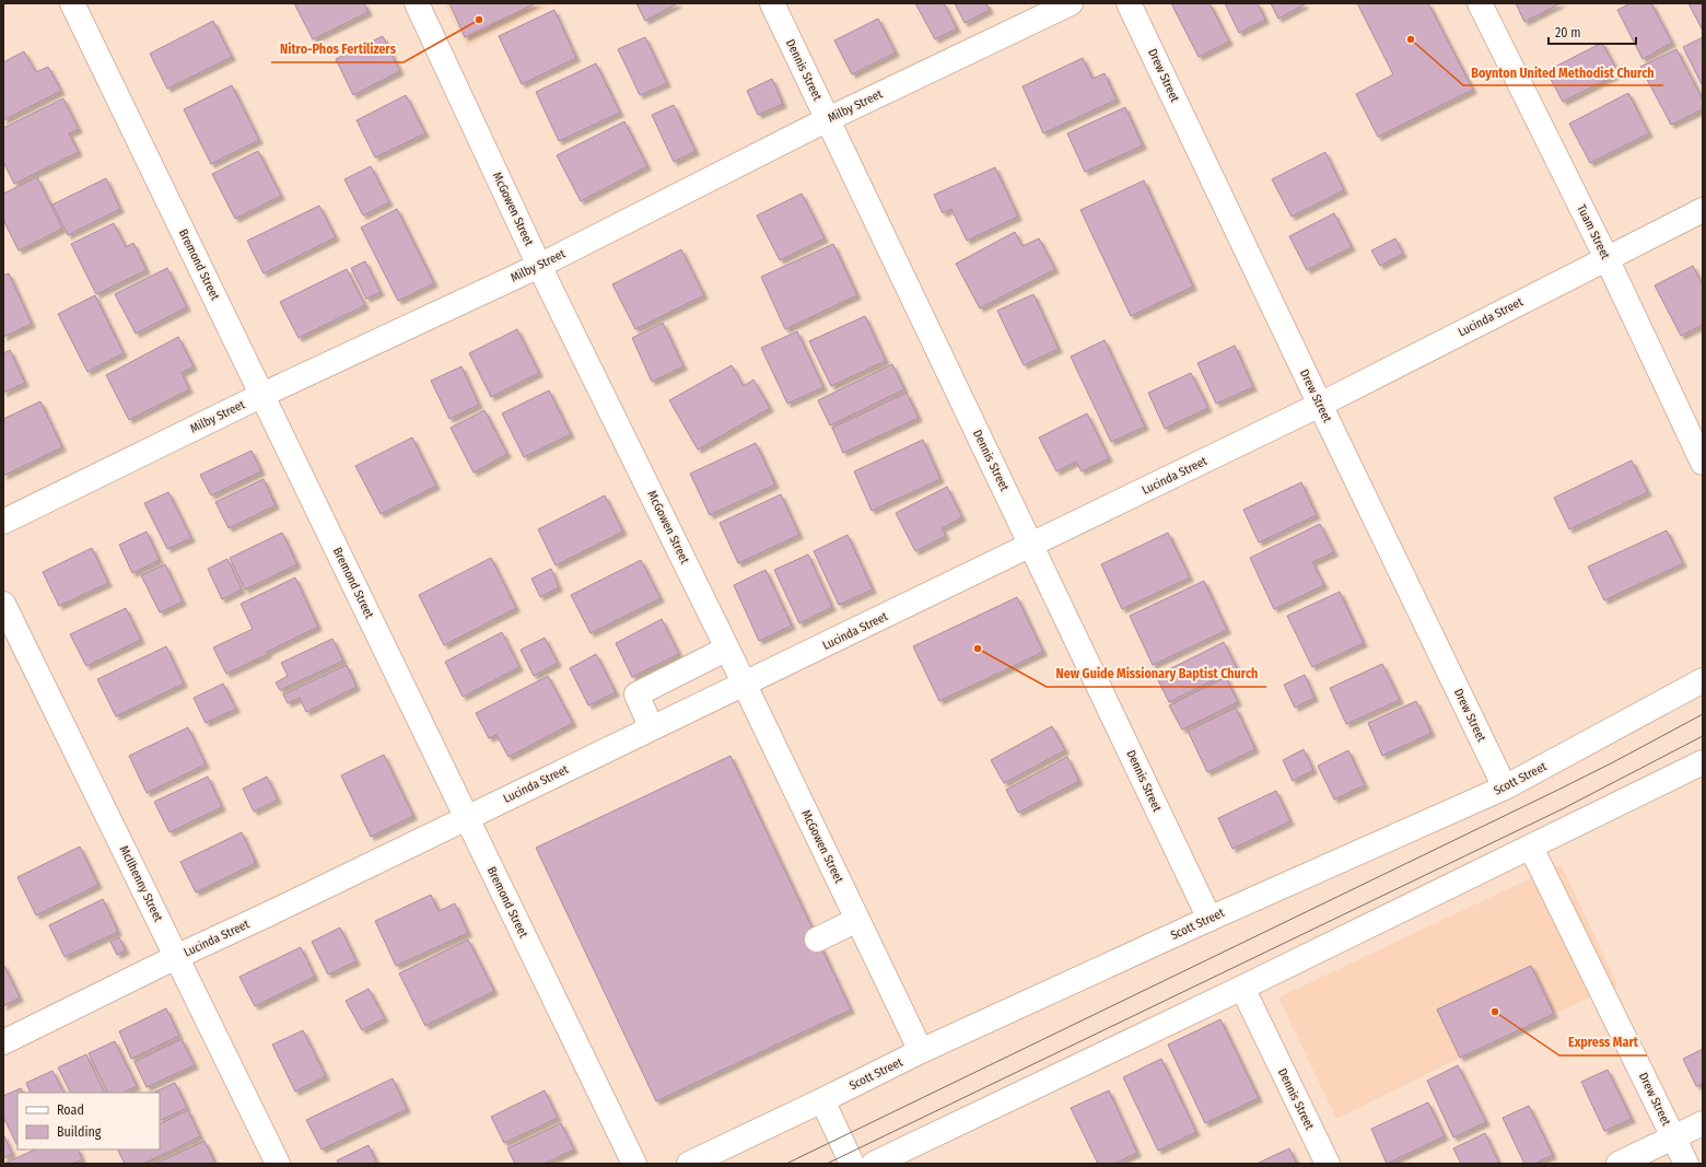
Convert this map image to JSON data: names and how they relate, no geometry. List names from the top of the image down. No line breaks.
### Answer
{"streets":{"street":["Dennis Street","Drew Street","Milby Street","McGowen Street","Tuam Street","Bremond Street","Lucinda Street","Scott Street","McIlhenny Street"]},"crossings":[["Dennis Street","Milby Street"],["Dennis Street","Lucinda Street"],["Dennis Street","Scott Street"],["Drew Street","Lucinda Street"],["Drew Street","Scott Street"],["Milby Street","McGowen Street"],["Milby Street","Bremond Street"],["McGowen Street","Lucinda Street"],["McGowen Street","Scott Street"],["Tuam Street","Lucinda Street"],["Bremond Street","Lucinda Street"],["Lucinda Street","McIlhenny Street"]],"places":["Nitro-Phos Fertilizers","Boynton United Methodist Church","New Guide Missionary Baptist Church","Express Mart"],"legend":["Road","Building"],"scale_bar":"20 m"}
